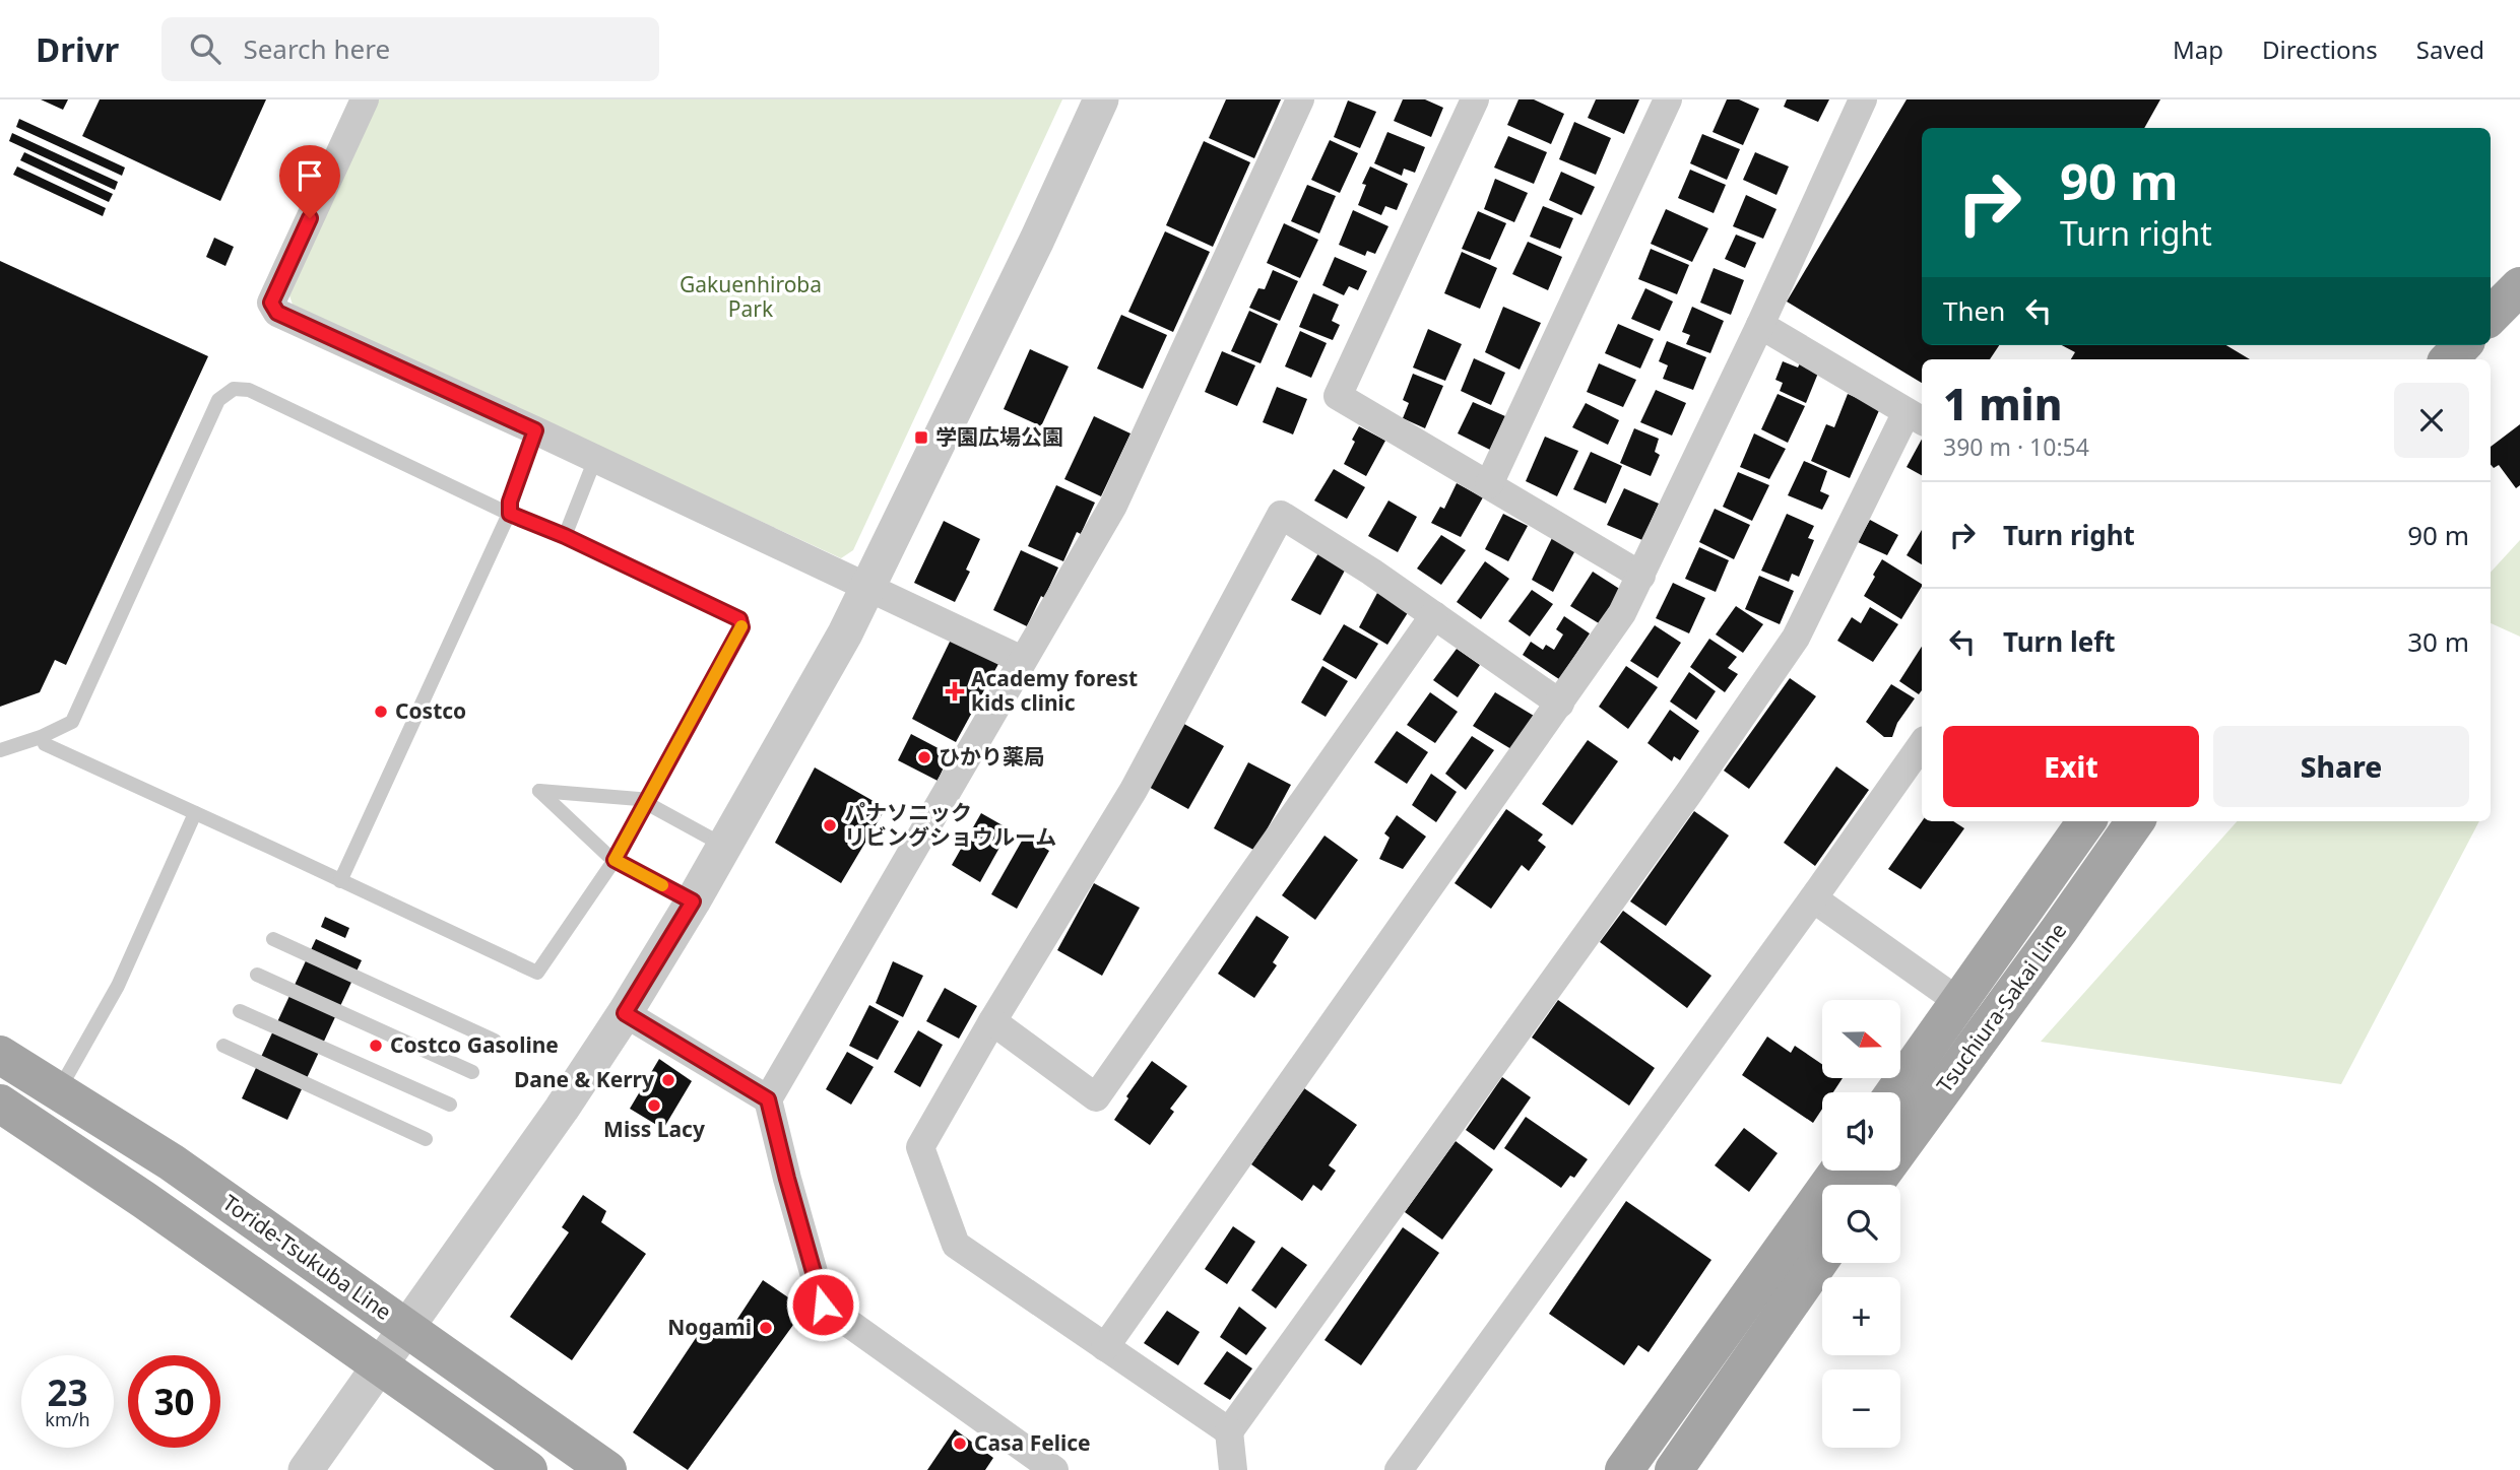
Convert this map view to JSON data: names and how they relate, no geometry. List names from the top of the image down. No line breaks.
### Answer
{"streets":{"main road":["Tsuchiura-Sakai Line","Toride-Tsukuba Line"]},"parks":["Gakuenhiroba Park"],"places":{"transit":["学園広場公園"],"health":["Academy forest kids clinic"],"other":["Costco","ひかり薬局","パナソニック リビングショウルーム","Costco Gasoline","Dane & Kerry","Miss Lacy","Nogami","Casa Felice"]},"north":"right","page":{"header":"Drivr","search":"Search here","nav":["Map","Directions","Saved"],"turn":["90 m","Turn right"],"then":"Then","heading":["1 min","390 m · 10:54"],"list":[{"name":"Turn right","value":"90 m"},{"name":"Turn left","value":"30 m"}],"buttons":["Exit","Share"],"map_buttons":["+","−"],"speed":"23 km/h","limit":"30"}}
